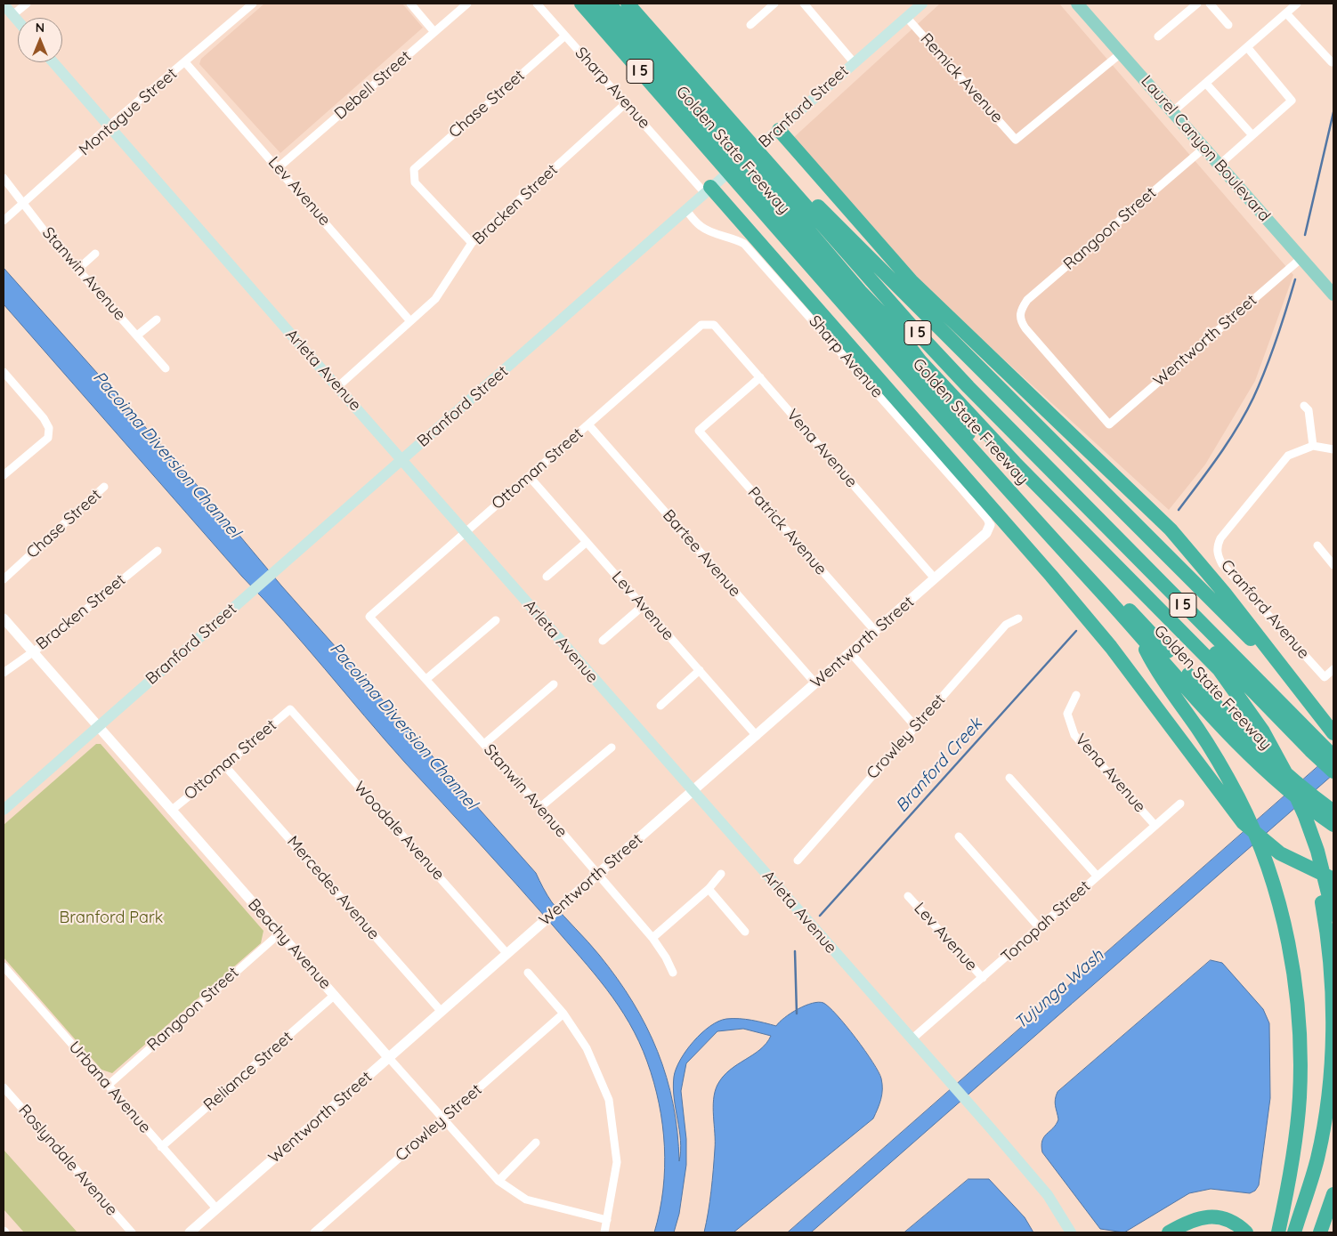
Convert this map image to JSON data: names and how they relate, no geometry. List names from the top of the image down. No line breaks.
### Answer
{"streets":{"highway":["I 5","Golden State Freeway"],"main road":["Branford Street","Laurel Canyon Boulevard","Arleta Avenue"],"street":["Remick Avenue","Debell Street","Sharp Avenue","Chase Street","Montague Street","Lev Avenue","Bracken Street","Rangoon Street","Stanwin Avenue","Wentworth Street","Vena Avenue","Ottoman Street","Patrick Avenue","Bartee Avenue","Cranford Avenue","Crowley Street","Woodale Avenue","Mercedes Avenue","Tonopah Street","Beachy Avenue","Reliance Street","Urbana Avenue","Roslyndale Avenue"]},"crossings":[["Remick Avenue","Branford Street"],["Remick Avenue","Laurel Canyon Boulevard"],["Debell Street","Lev Avenue"],["Sharp Avenue","Chase Street"],["Sharp Avenue","Branford Street"],["Sharp Avenue","Bracken Street"],["Sharp Avenue","Wentworth Street"],["Chase Street","Bracken Street"],["Branford Street","Arleta Avenue"],["Branford Street","Beachy Avenue"],["Montague Street","Lev Avenue"],["Montague Street","Stanwin Avenue"],["Montague Street","Arleta Avenue"],["Laurel Canyon Boulevard","Rangoon Street"],["Laurel Canyon Boulevard","Wentworth Street"],["Lev Avenue","Bracken Street"],["Lev Avenue","Wentworth Street"],["Lev Avenue","Ottoman Street"],["Lev Avenue","Tonopah Street"],["Bracken Street","Arleta Avenue"],["Bracken Street","Beachy Avenue"],["Rangoon Street","Wentworth Street"],["Rangoon Street","Beachy Avenue"],["Rangoon Street","Urbana Avenue"],["Stanwin Avenue","Wentworth Street"],["Stanwin Avenue","Ottoman Street"],["Wentworth Street","Arleta Avenue"],["Wentworth Street","Vena Avenue"],["Wentworth Street","Patrick Avenue"],["Wentworth Street","Bartee Avenue"],["Wentworth Street","Woodale Avenue"],["Wentworth Street","Mercedes Avenue"],["Wentworth Street","Beachy Avenue"],["Wentworth Street","Urbana Avenue"],["Arleta Avenue","Ottoman Street"],["Arleta Avenue","Tonopah Street"],["Vena Avenue","Ottoman Street"],["Vena Avenue","Patrick Avenue"],["Vena Avenue","Tonopah Street"],["Ottoman Street","Bartee Avenue"],["Ottoman Street","Woodale Avenue"],["Ottoman Street","Mercedes Avenue"],["Ottoman Street","Beachy Avenue"],["Crowley Street","Beachy Avenue"],["Beachy Avenue","Reliance Street"],["Reliance Street","Urbana Avenue"]],"water":["Pacoima Diversion Channel","Branford Creek","Tujunga Wash"],"parks":["Branford Park"],"north":"top"}
